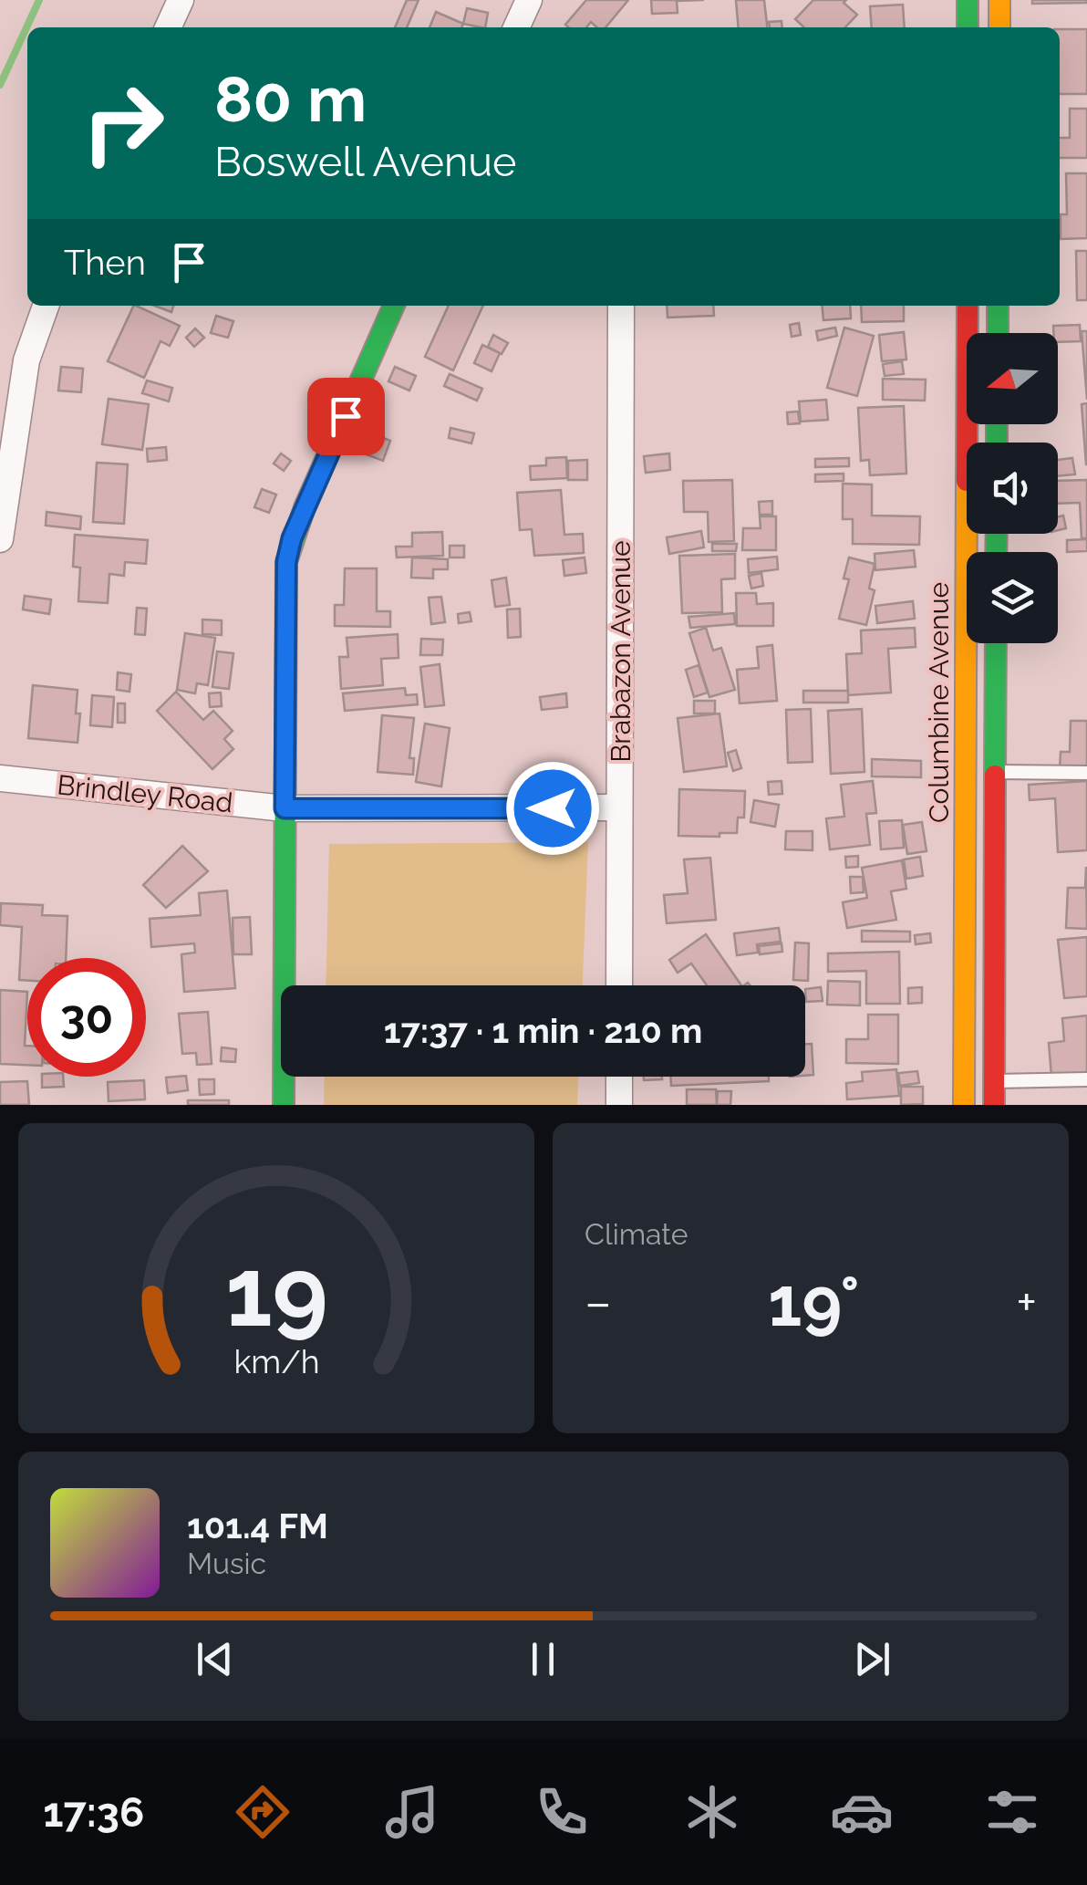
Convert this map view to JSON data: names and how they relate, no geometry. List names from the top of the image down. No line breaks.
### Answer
{"streets":{"main road":["Columbine Avenue"],"street":["Brabazon Avenue","Brindley Road"]},"crossings":[["Brabazon Avenue","Brindley Road"]],"north":"left","page":{"turn":["80 m","Boswell Avenue"],"then":"Then","limit":"30","trip":"17:37 · 1 min · 210 m","tile":"Climate","heat":["−","19°","+"],"song":["101.4 FM","Music"],"tabs":"17:36","gauge":["19","km/h"]}}
